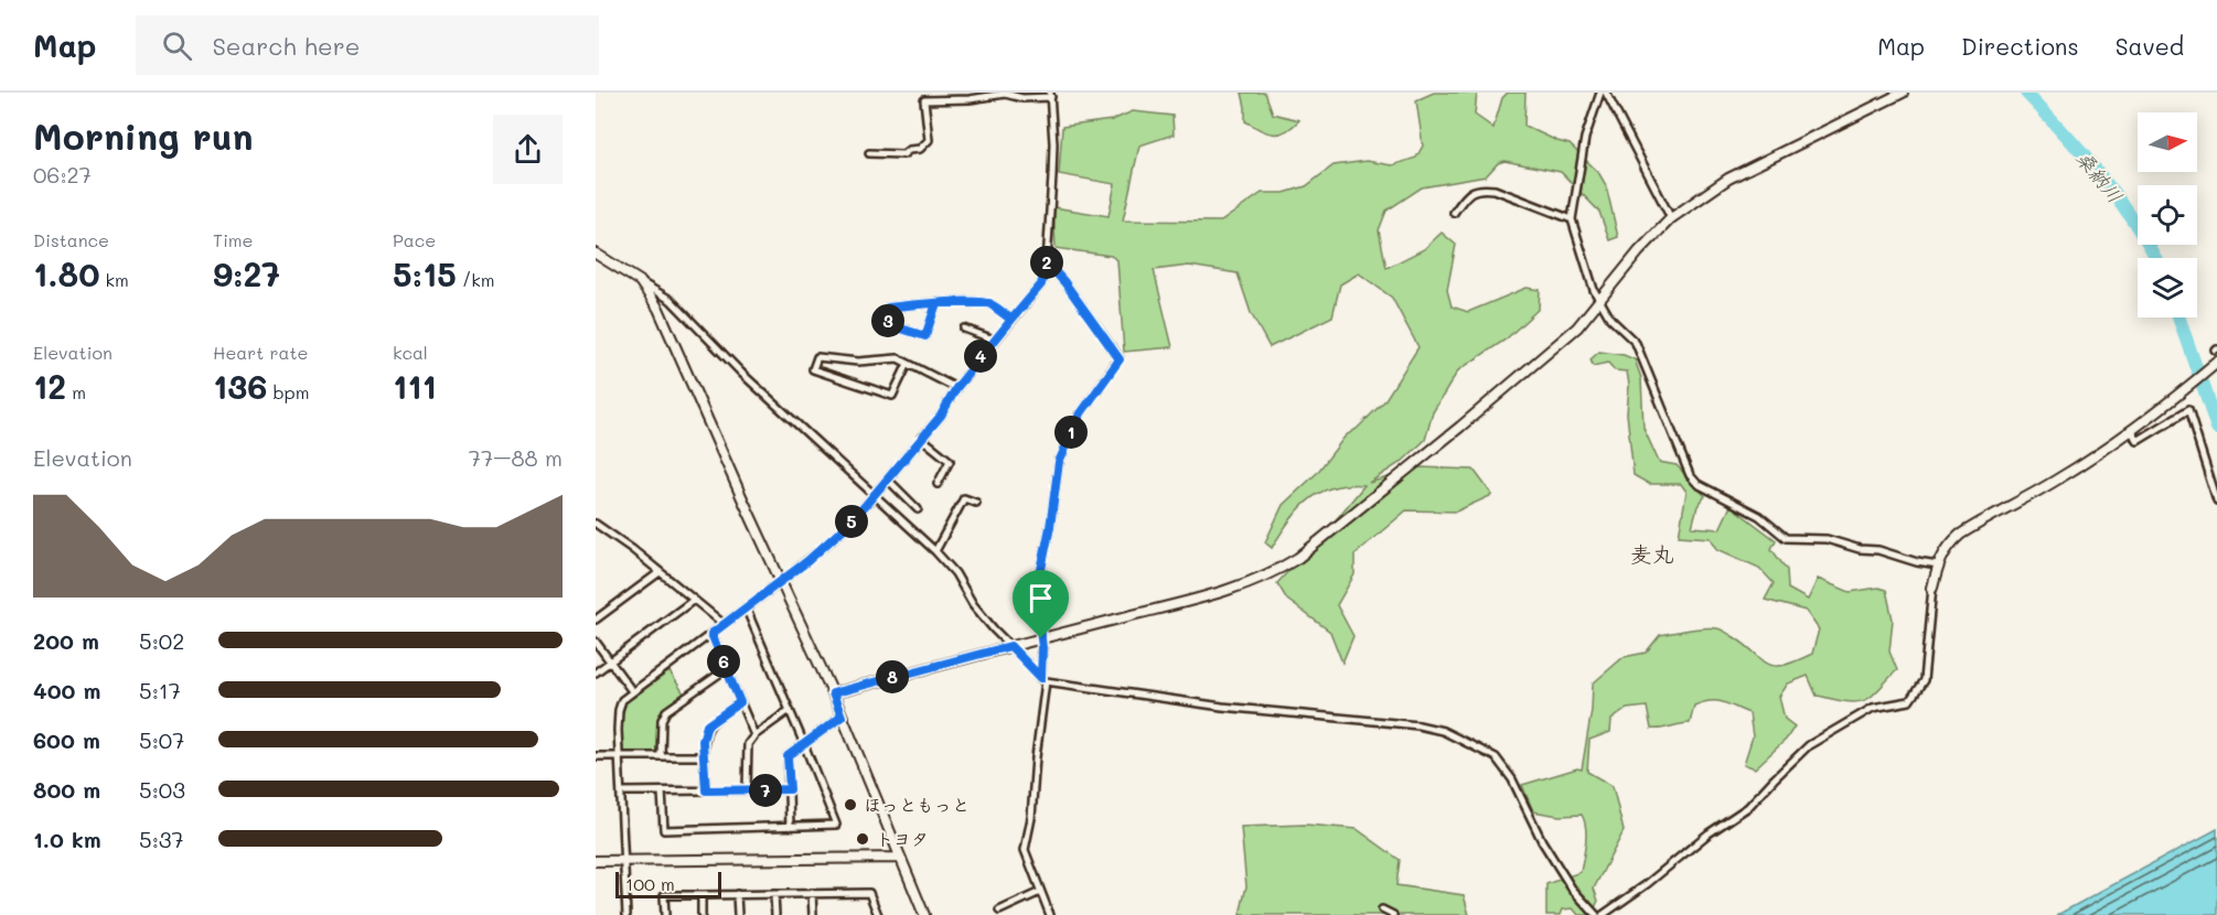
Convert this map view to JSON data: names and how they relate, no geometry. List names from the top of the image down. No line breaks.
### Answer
{"districts":["麦丸"],"water":["桑納川"],"places":["ほっともっと","トヨタ"],"scale_bar":"100 m","north":"right","page":{"header":"Map","search":"Search here","nav":["Map","Directions","Saved"],"heading":["Morning run","06:27"],"stats":[["Distance","1.80 km"],["Time","9:27"],["Pace","5:15 /km"],["Elevation","12 m"],["Heart rate","136 bpm"],["kcal","111"]],"pins":["2","3","4","1","5","6","8","7"],"chart":["Elevation","77–88 m"],"list":[{"name":"200 m","note":"5:02"},{"name":"400 m","note":"5:17"},{"name":"600 m","note":"5:07"},{"name":"800 m","note":"5:03"},{"name":"1.0 km","note":"5:37"}],"scale":"100 m"}}
